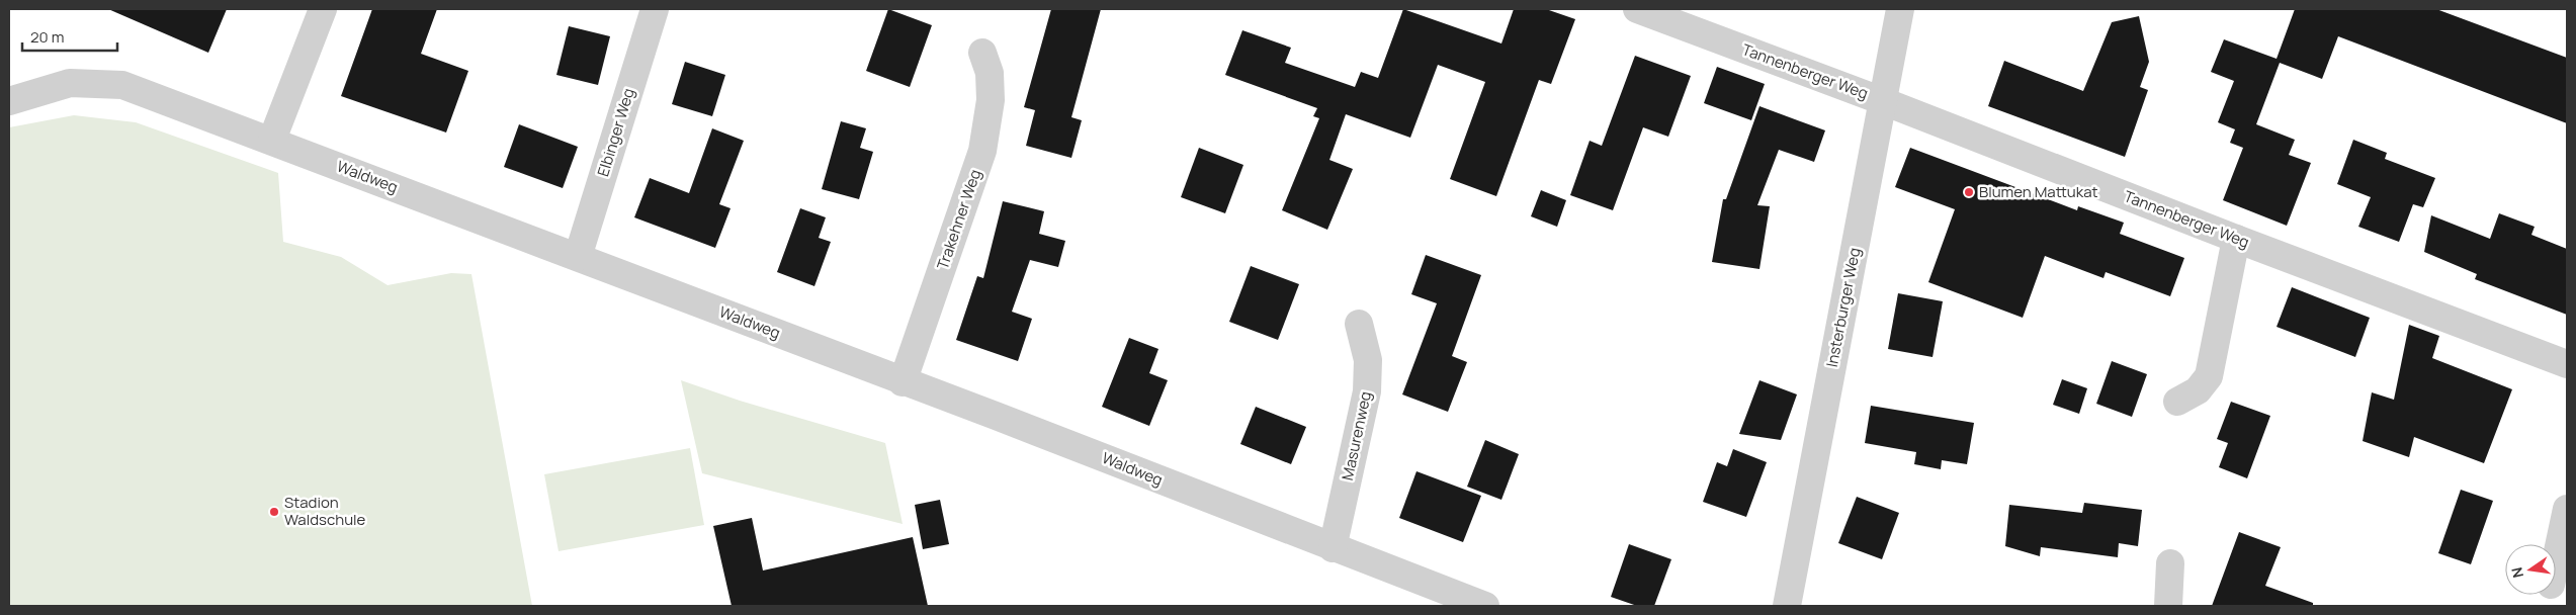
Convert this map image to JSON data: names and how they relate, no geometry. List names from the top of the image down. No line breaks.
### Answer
{"streets":{"street":["Tannenberger Weg","Elbinger Weg","Waldweg","Trakehner Weg","Insterburger Weg","Masurenweg"]},"crossings":[["Tannenberger Weg","Insterburger Weg"],["Elbinger Weg","Waldweg"],["Waldweg","Trakehner Weg"],["Waldweg","Masurenweg"]],"places":["Blumen Mattukat","Stadion Waldschule"],"scale_bar":"20 m","north":"left"}
